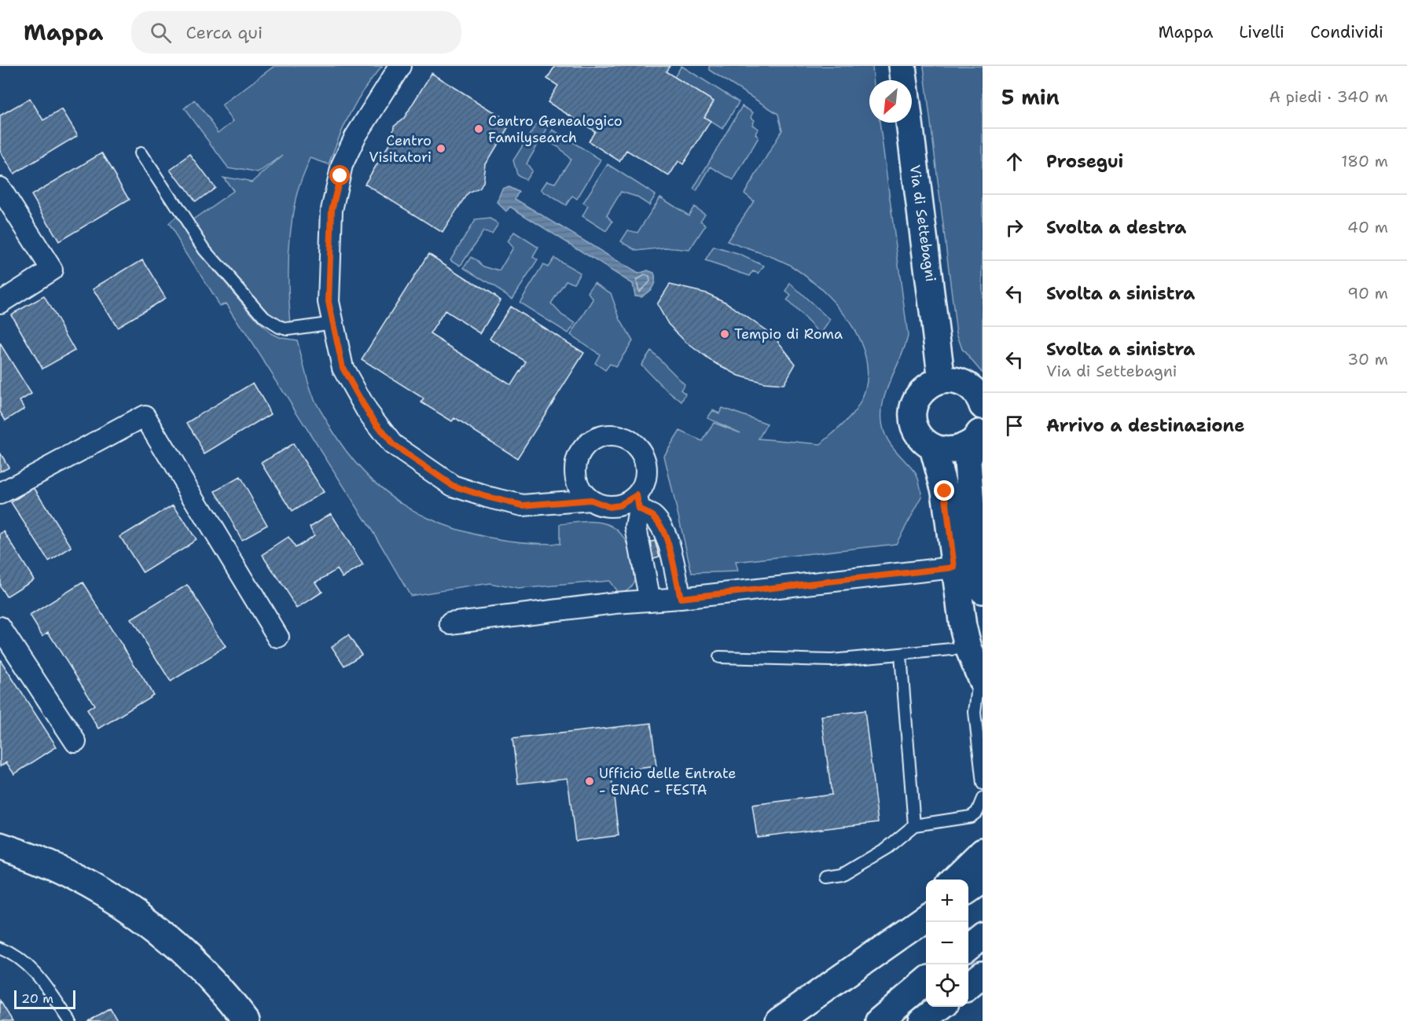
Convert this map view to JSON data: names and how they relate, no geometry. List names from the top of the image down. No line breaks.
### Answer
{"streets":{"main road":["Via di Settebagni"]},"places":["Centro Genealogico Familysearch","Centro Visitatori","Tempio di Roma","Ufficio delle Entrate - ENAC - FESTA"],"scale_bar":"20 m","north":"bottom left","page":{"header":"Mappa","search":"Cerca qui","nav":["Mappa","Livelli","Condividi"],"heading":["5 min","A piedi · 340 m"],"list":[["Prosegui","180 m"],["Svolta a destra","40 m"],["Svolta a sinistra","90 m"],["Svolta a sinistra","Via di Settebagni","30 m"],"Arrivo a destinazione"],"map_buttons":["+","−"],"scale":"20 m"}}
